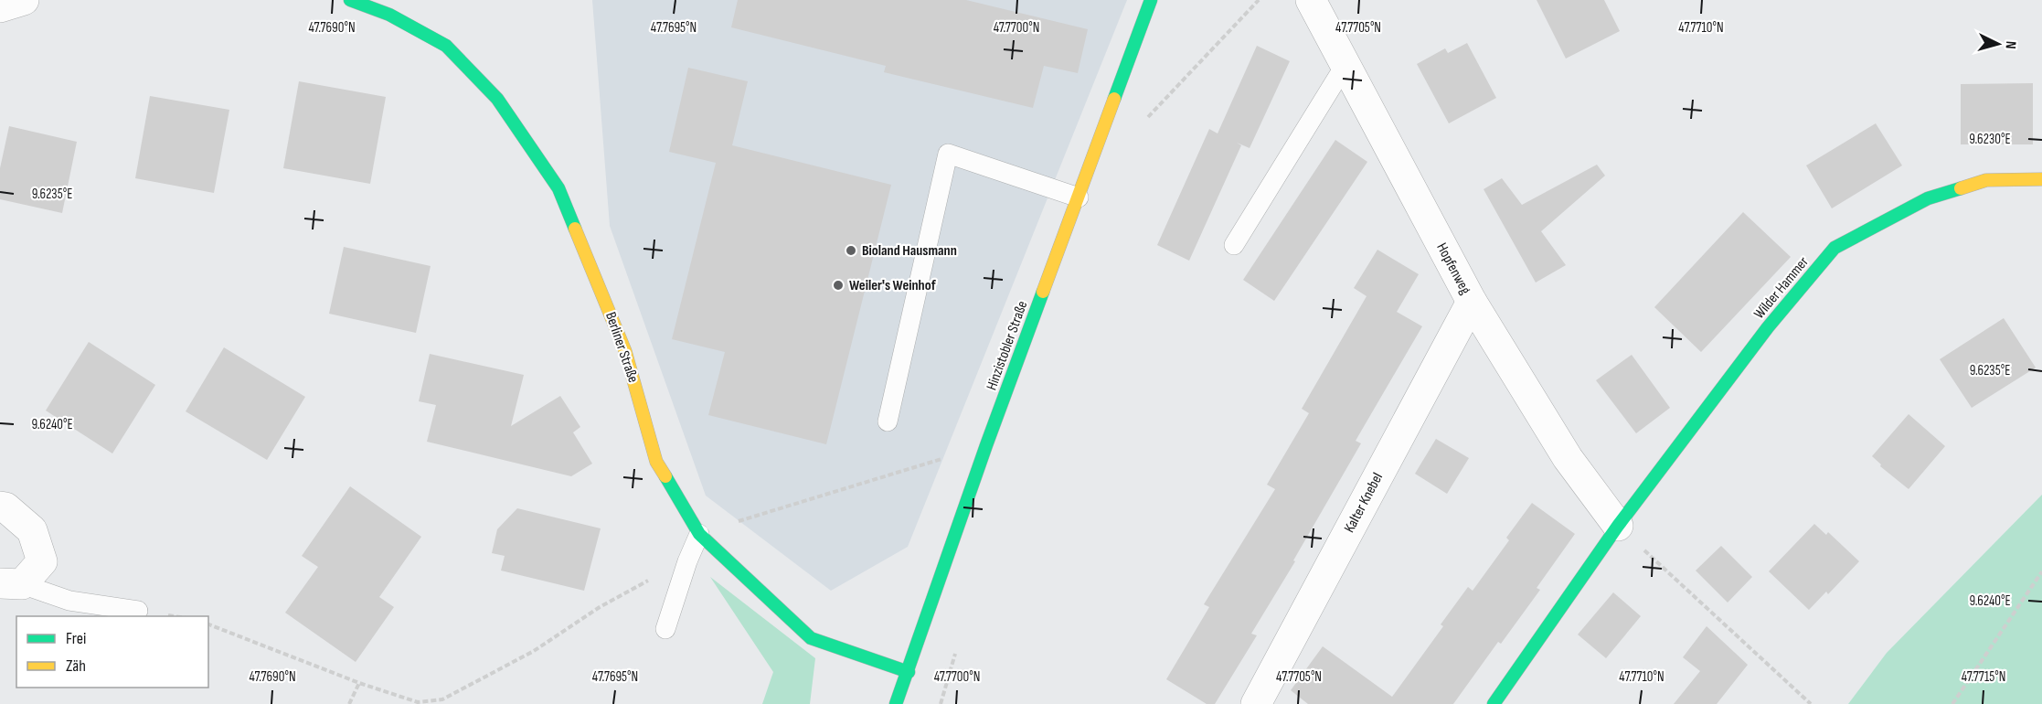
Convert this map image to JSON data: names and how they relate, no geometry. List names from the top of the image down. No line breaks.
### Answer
{"streets":{"street":["Hopfenweg","Wilder Hammer","Hinzistobler Straße","Berliner Straße","Kalter Knebel"]},"crossings":[["Hopfenweg","Wilder Hammer"],["Hopfenweg","Kalter Knebel"],["Hinzistobler Straße","Berliner Straße"]],"places":["Bioland Hausmann","Weiler's Weinhof"],"legend":["Frei","Zäh"],"north":"right","coordinates":["47.7690°N","47.7695°N","47.7700°N","47.7705°N","47.7710°N","9.6230°E","9.6235°E","9.6240°E","47.7715°N"]}
